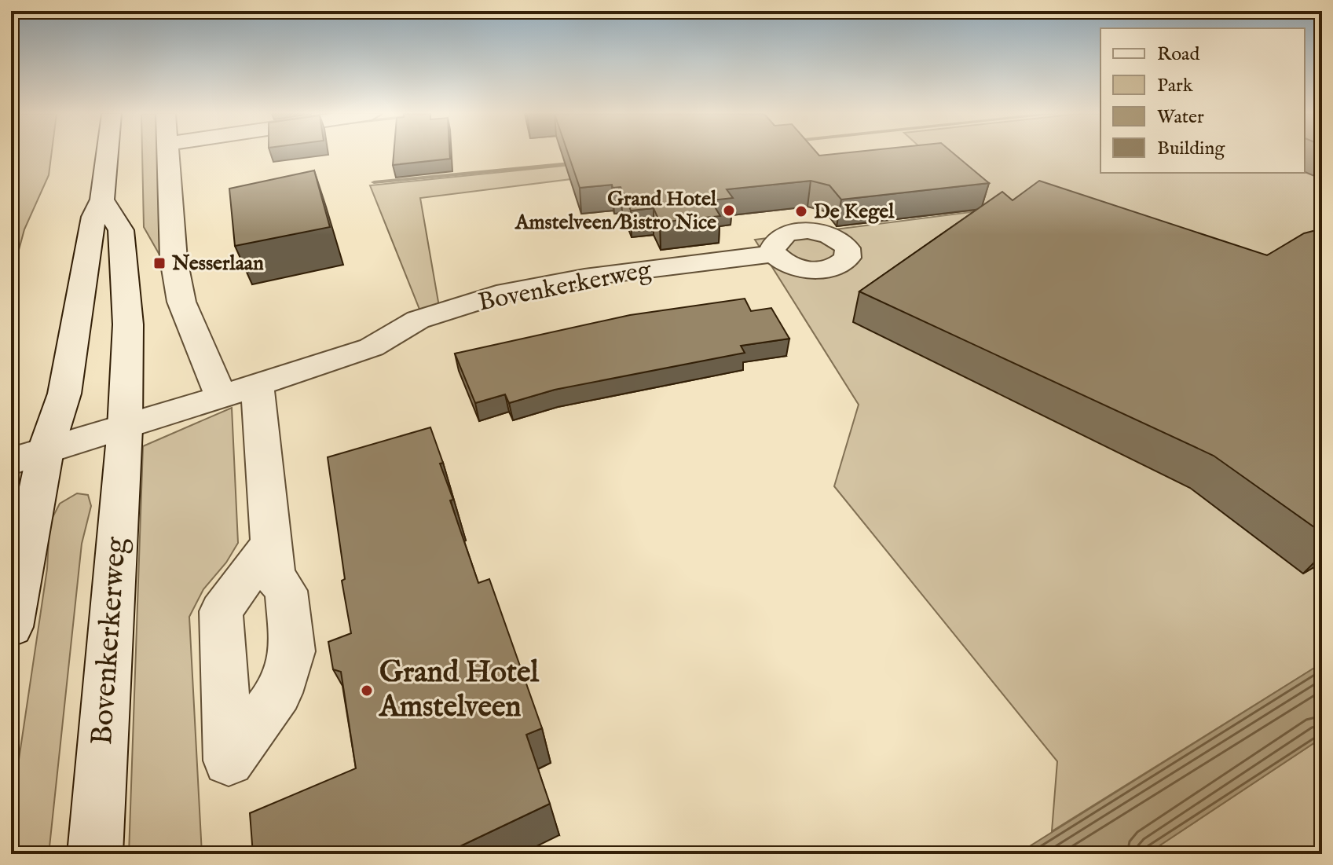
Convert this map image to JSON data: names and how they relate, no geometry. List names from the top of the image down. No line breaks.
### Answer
{"streets":{"street":["Bovenkerkerweg"]},"places":{"other":["Grand Hotel Amstelveen/Bistro Nice","De Kegel","Grand Hotel Amstelveen"],"transit":["Nesserlaan"]},"legend":["Road","Park","Water","Building"]}
